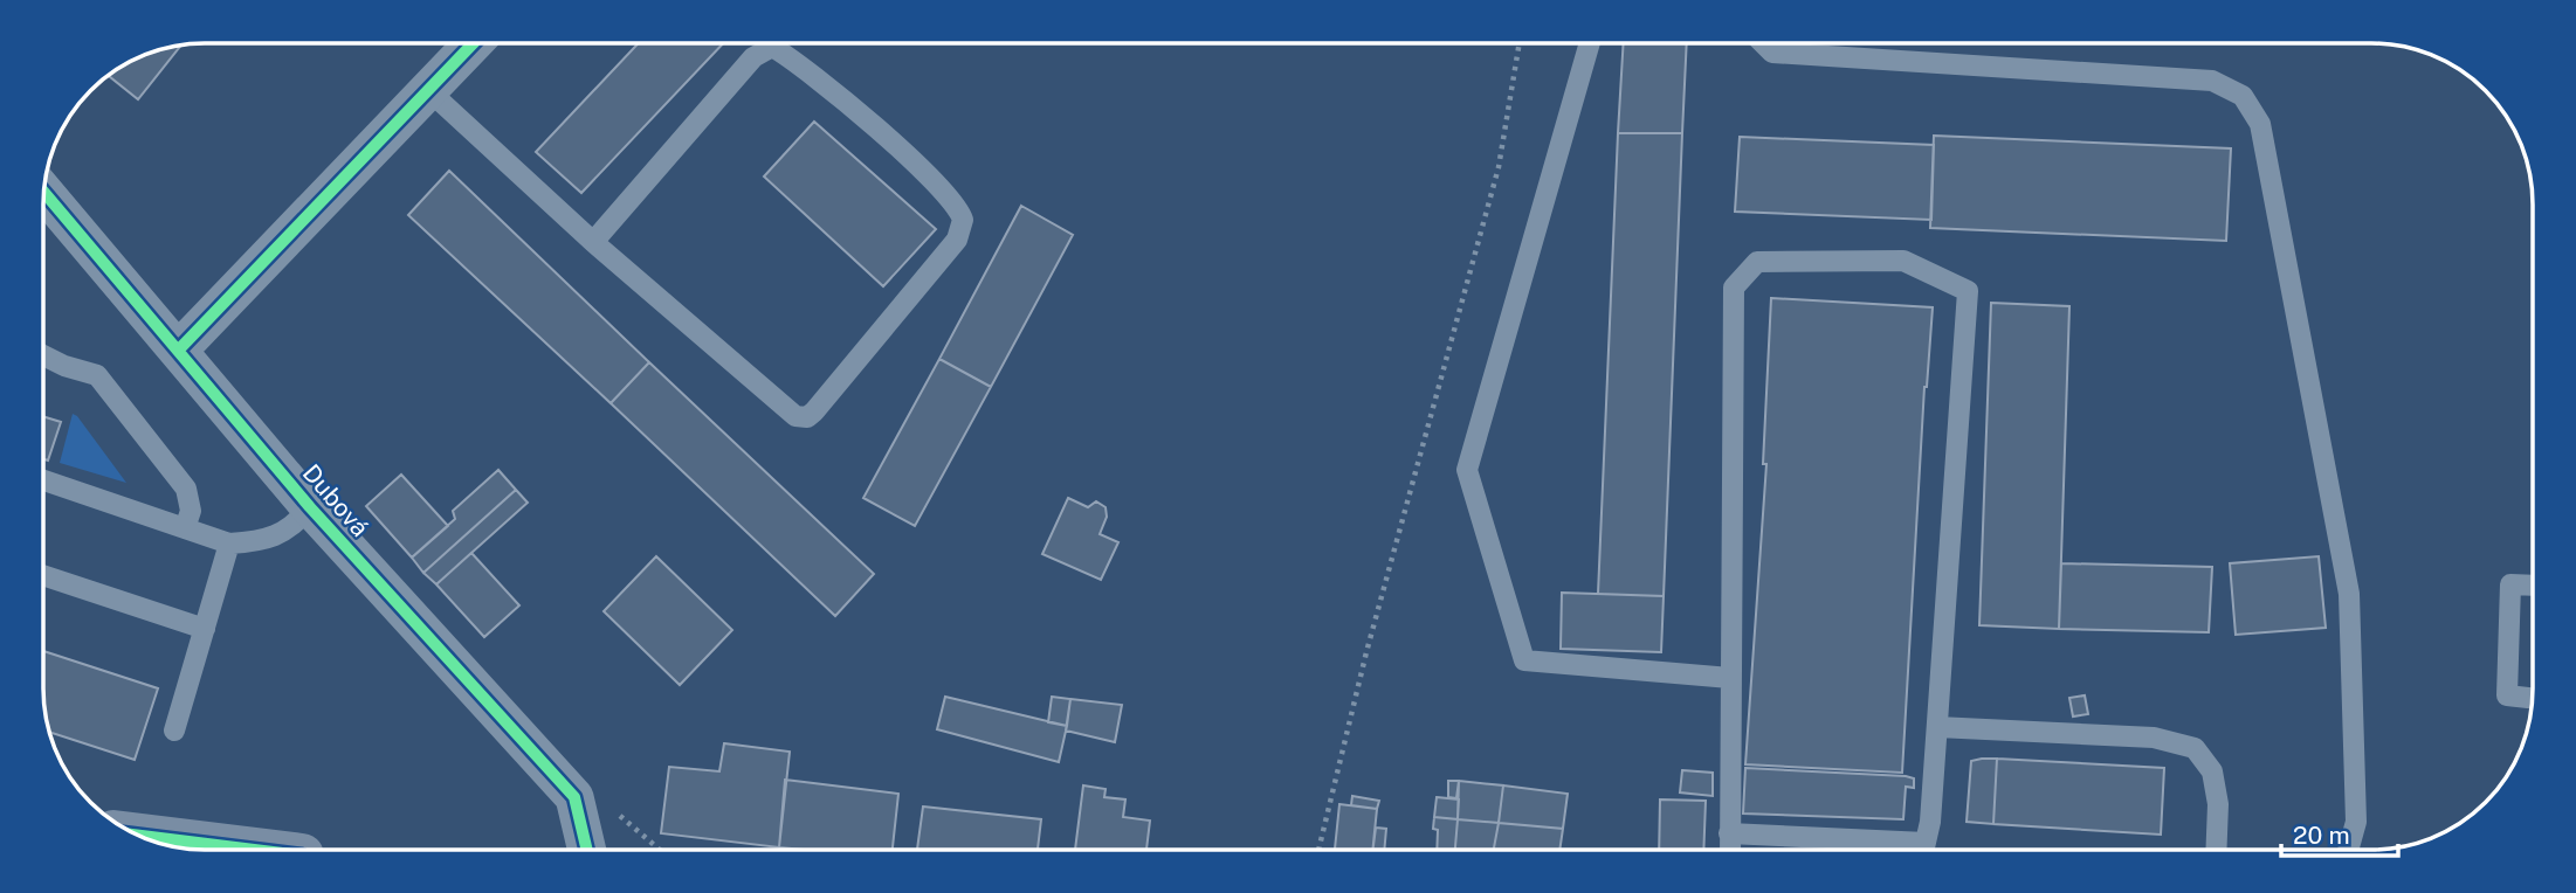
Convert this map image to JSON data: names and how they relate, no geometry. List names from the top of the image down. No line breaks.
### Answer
{"streets":{"street":["Dubová"]},"scale_bar":"20 m"}
